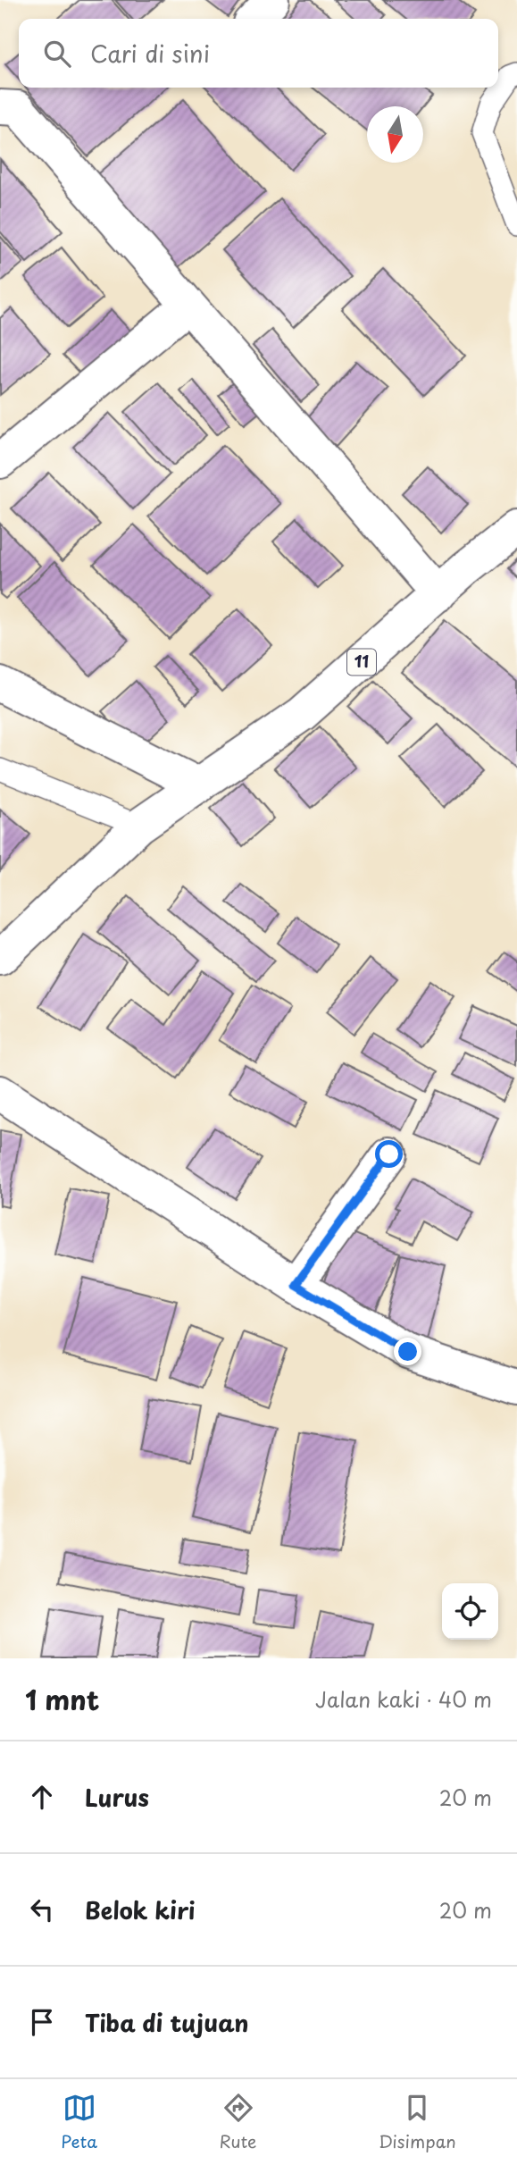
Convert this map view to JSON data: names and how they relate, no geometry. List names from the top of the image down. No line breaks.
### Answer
{"streets":{"main road":["11"]},"north":"bottom","page":{"search":"Cari di sini","heading":["1 mnt","Jalan kaki · 40 m"],"list":[["Lurus","20 m"],["Belok kiri","20 m"],"Tiba di tujuan"],"nav":["Peta","Rute","Disimpan"]}}
